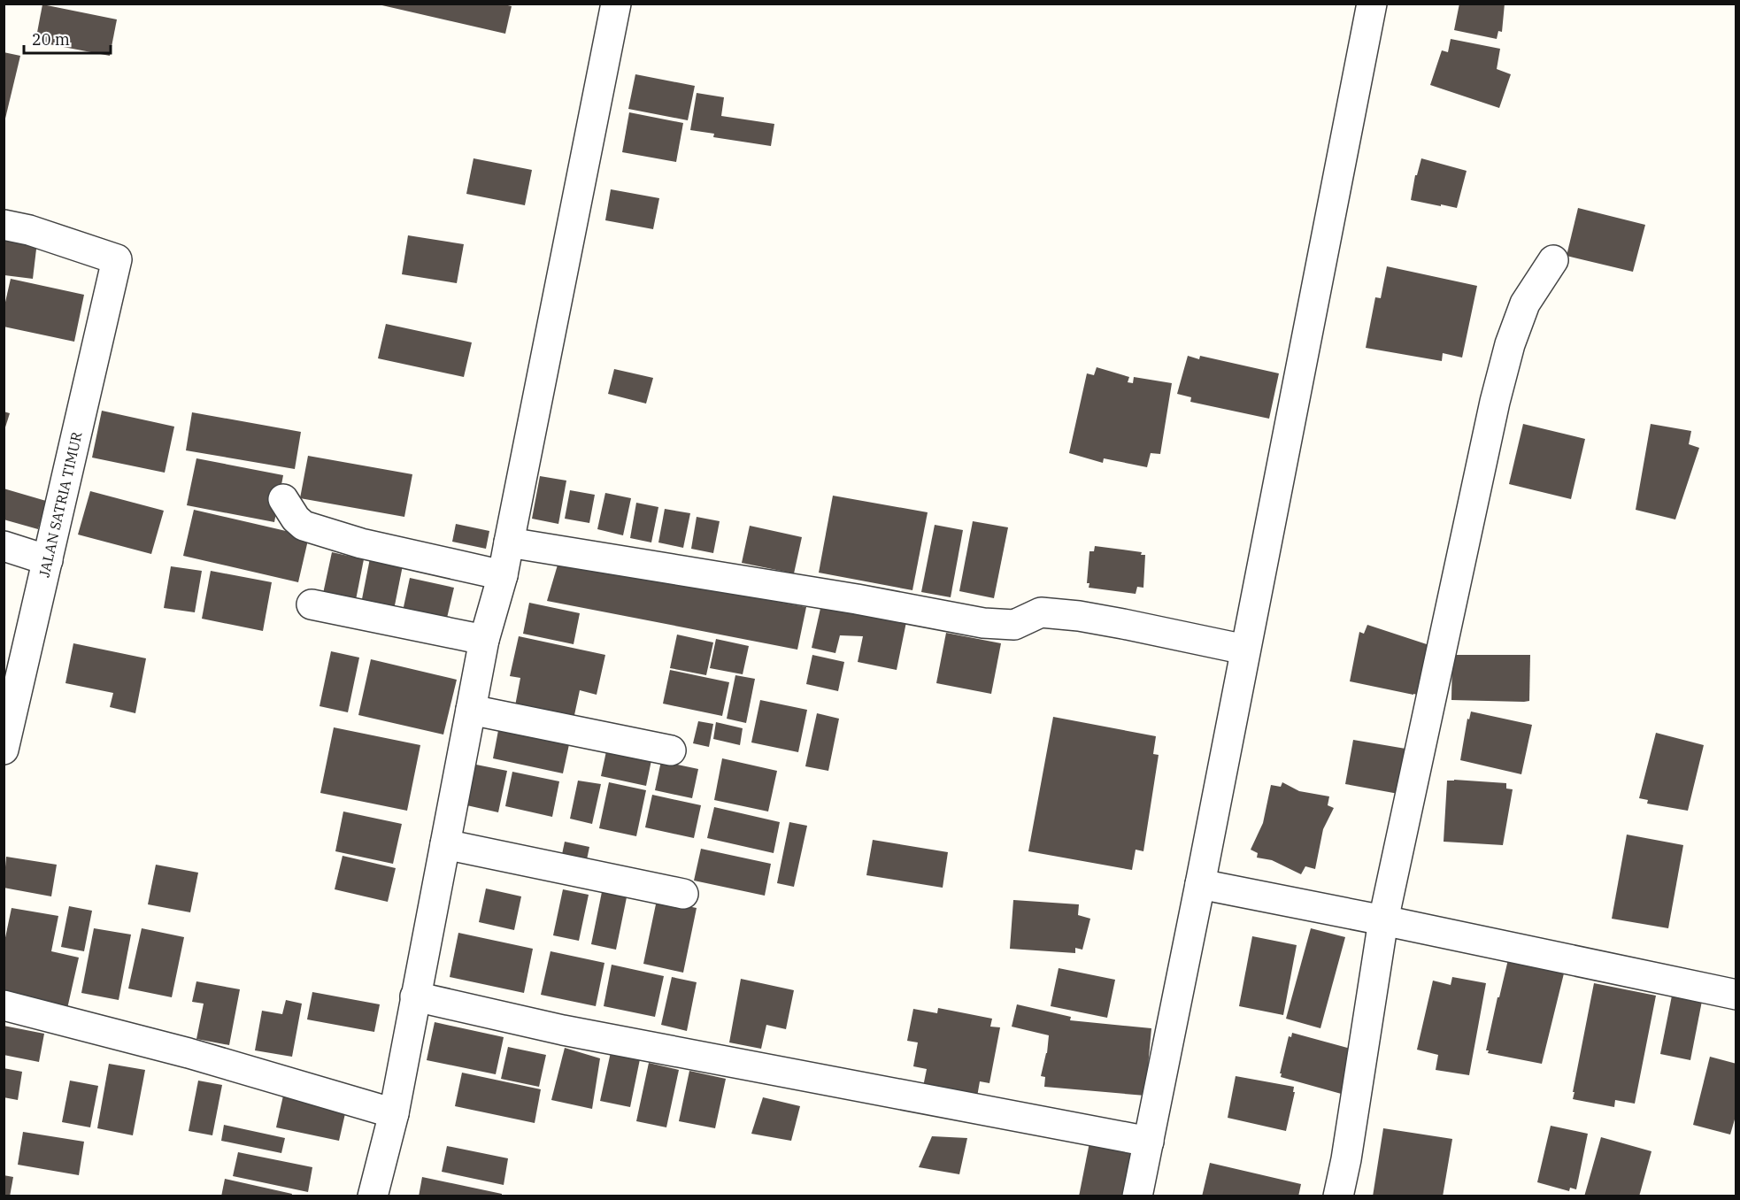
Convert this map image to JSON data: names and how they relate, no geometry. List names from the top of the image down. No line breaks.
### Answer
{"streets":{"street":["JALAN SATRIA TIMUR"]},"scale_bar":"20 m"}
